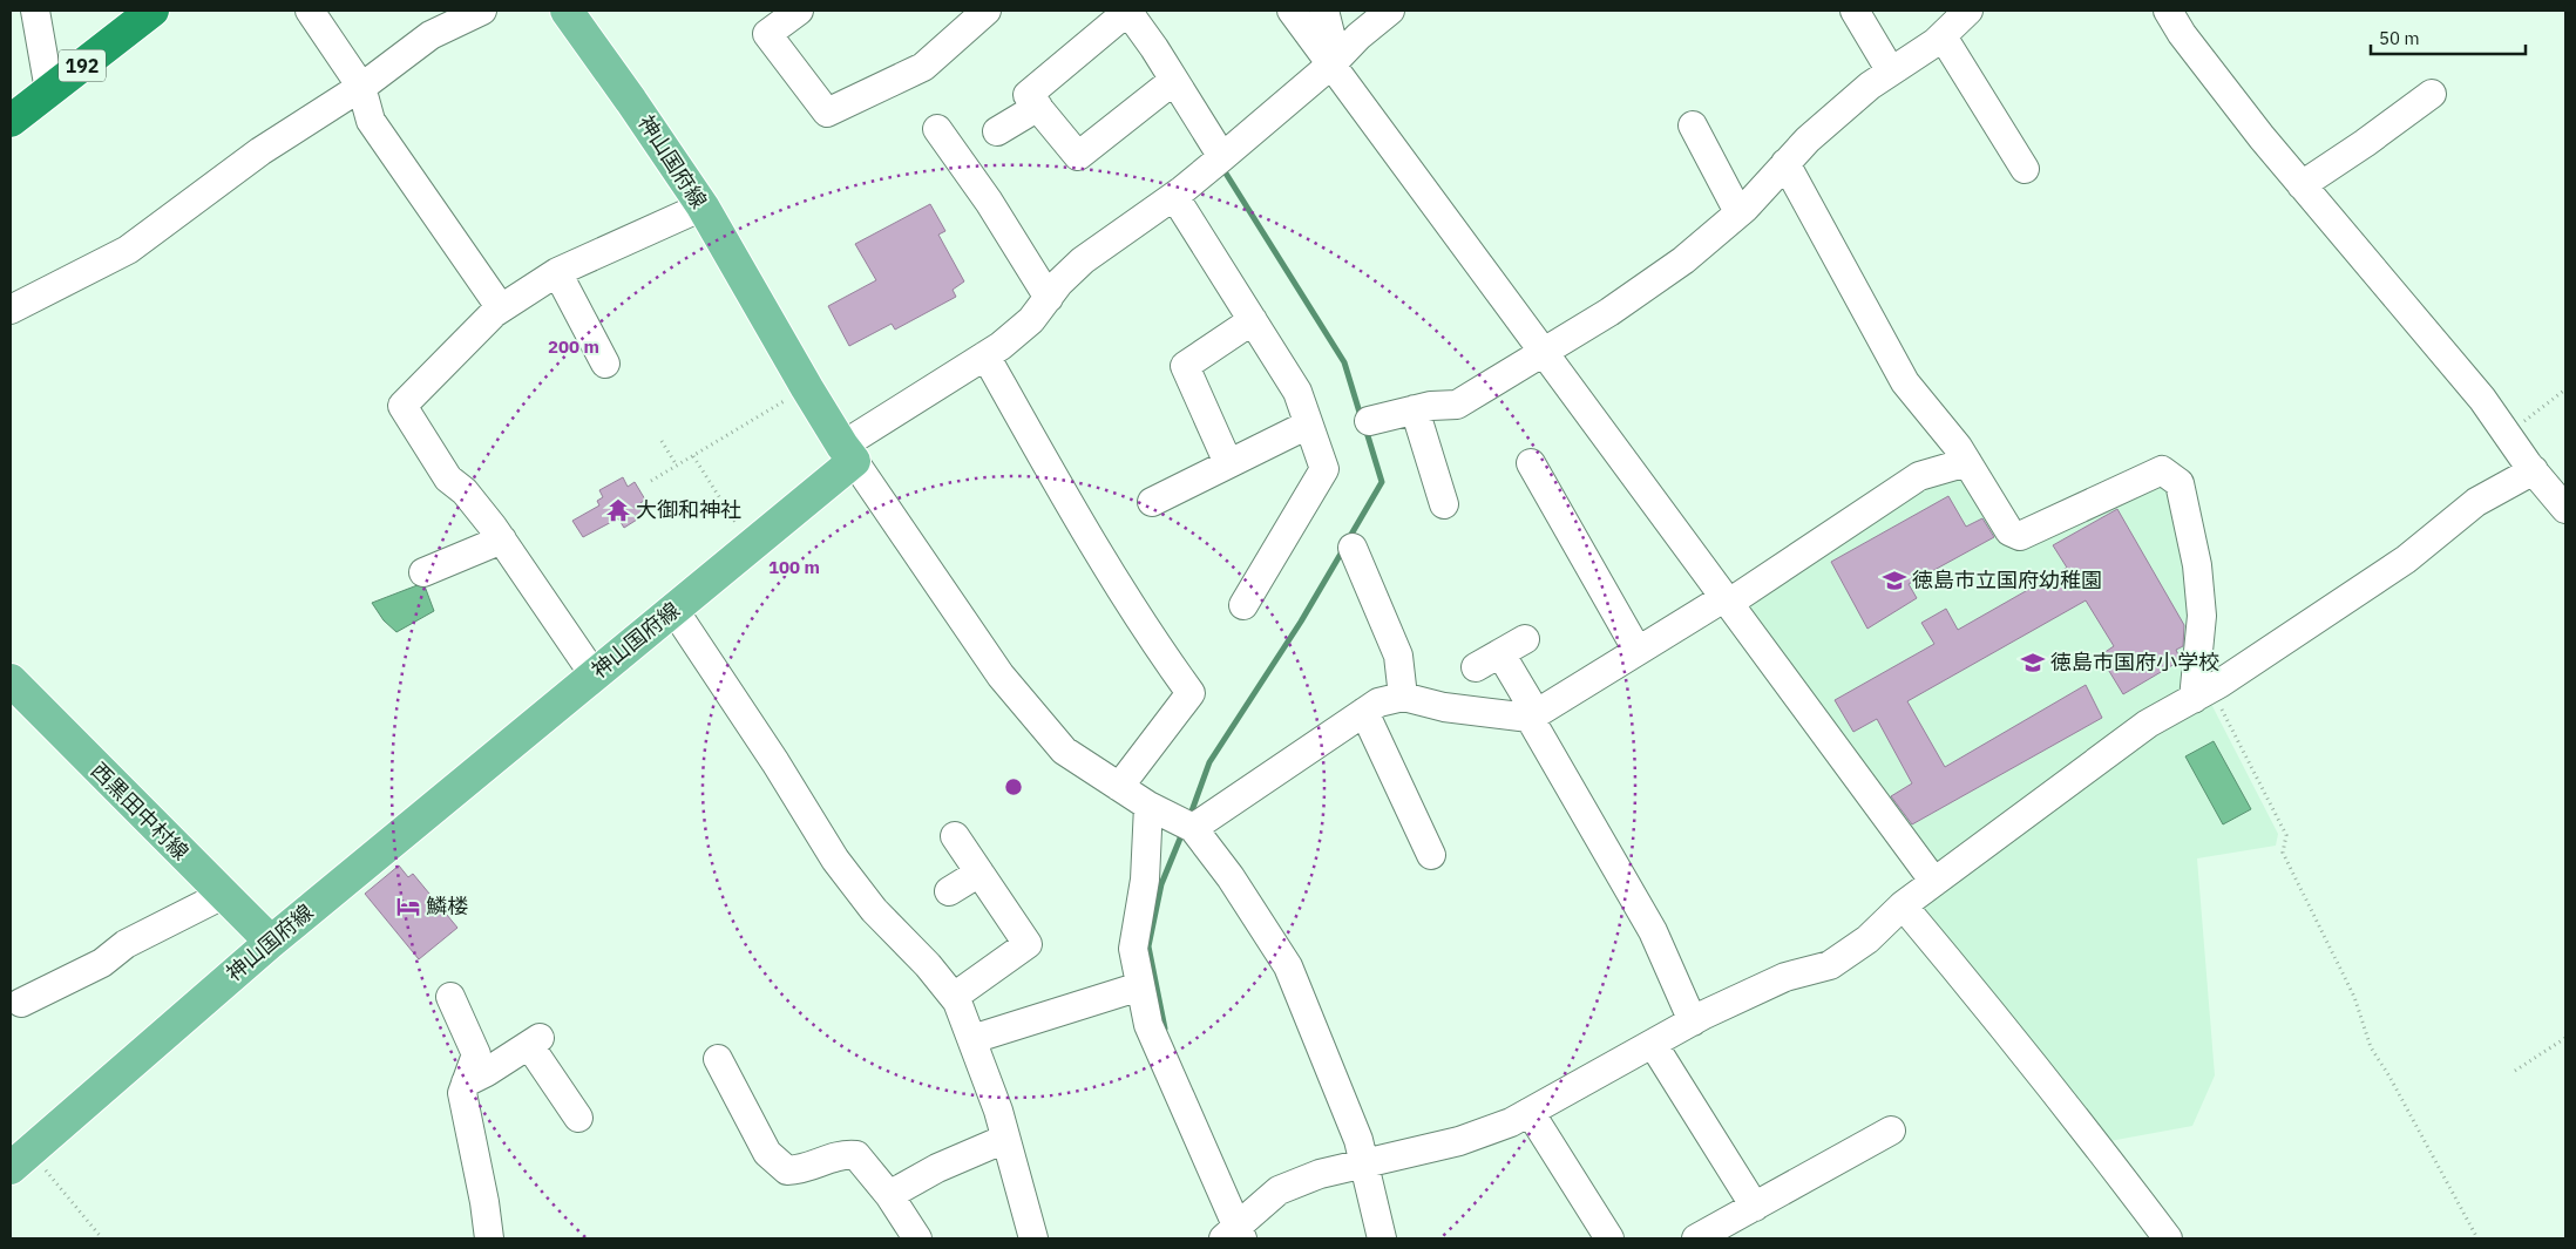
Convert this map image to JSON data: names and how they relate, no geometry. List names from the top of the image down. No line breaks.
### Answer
{"streets":{"highway":["192"],"main road":["神山国府線","西黒田中村線"]},"crossings":[["神山国府線","西黒田中村線"]],"places":{"temple":["大御和神社"],"school or university":["徳島市立国府幼稚園","徳島市国府小学校"],"hotel":["鱗楼"]},"scale_bar":"50 m","rings":["200 m","100 m"]}
